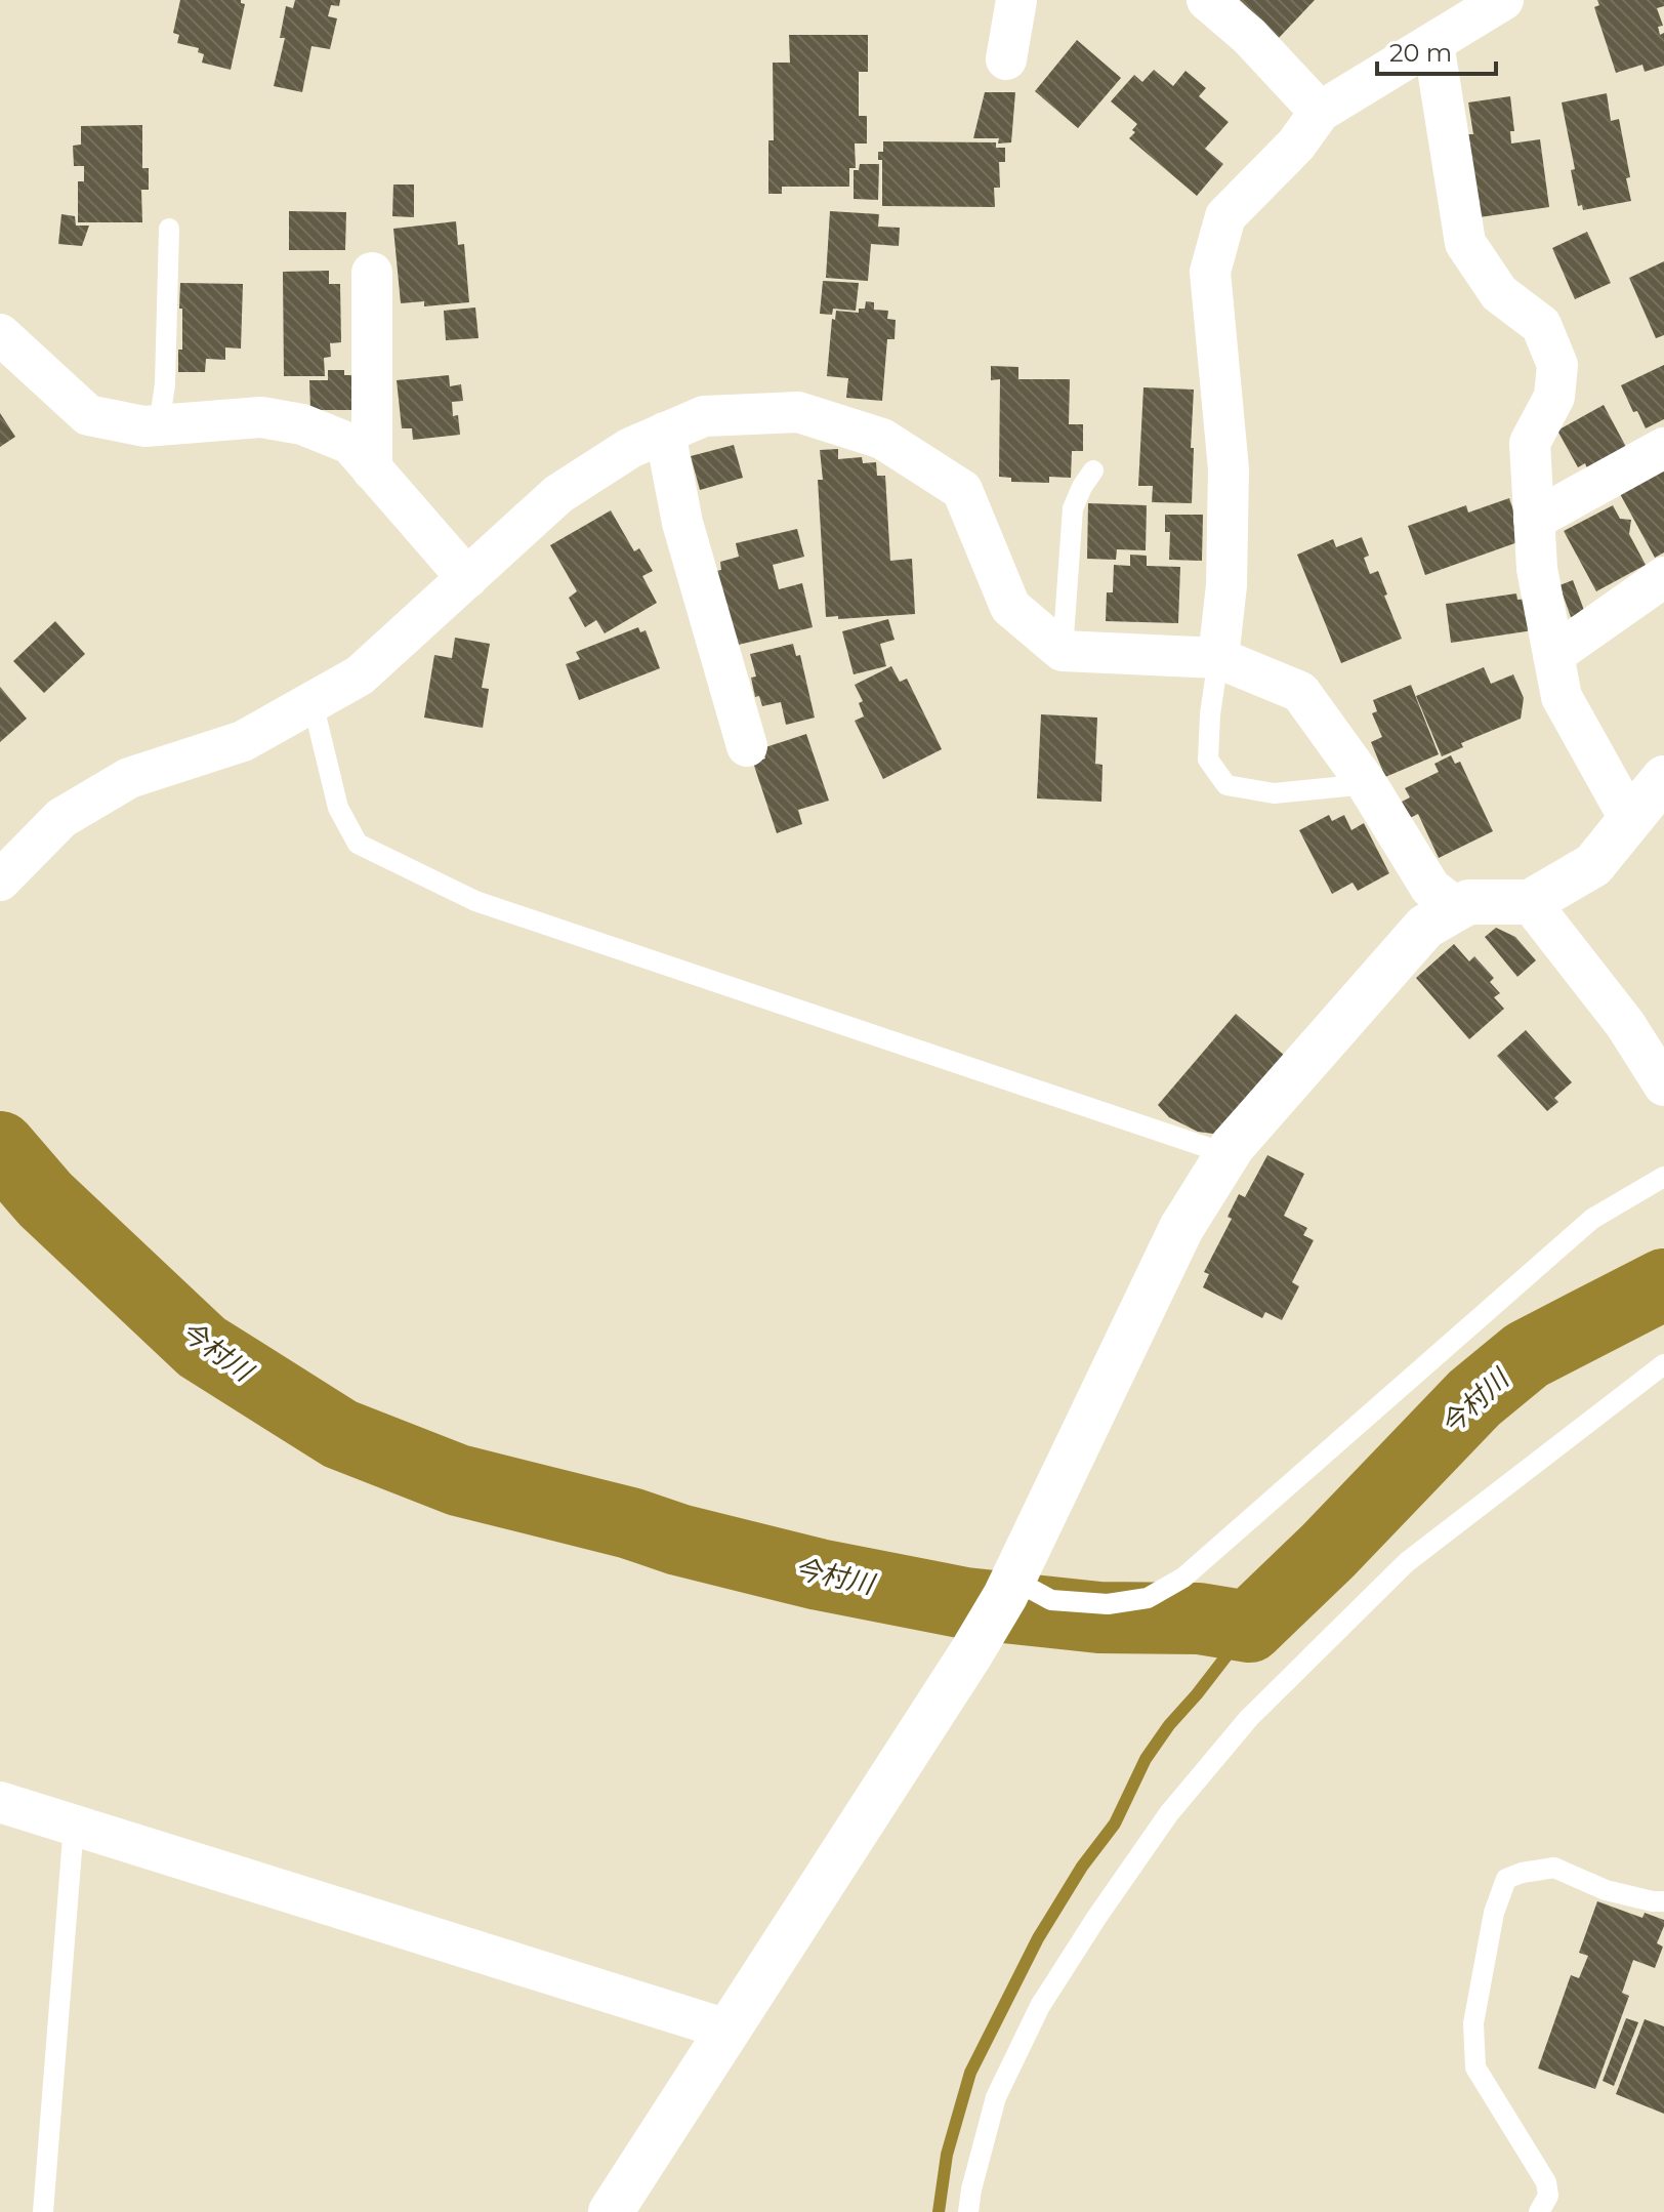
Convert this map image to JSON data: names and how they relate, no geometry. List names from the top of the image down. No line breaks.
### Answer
{"water":["今村川"],"scale_bar":"20 m"}
